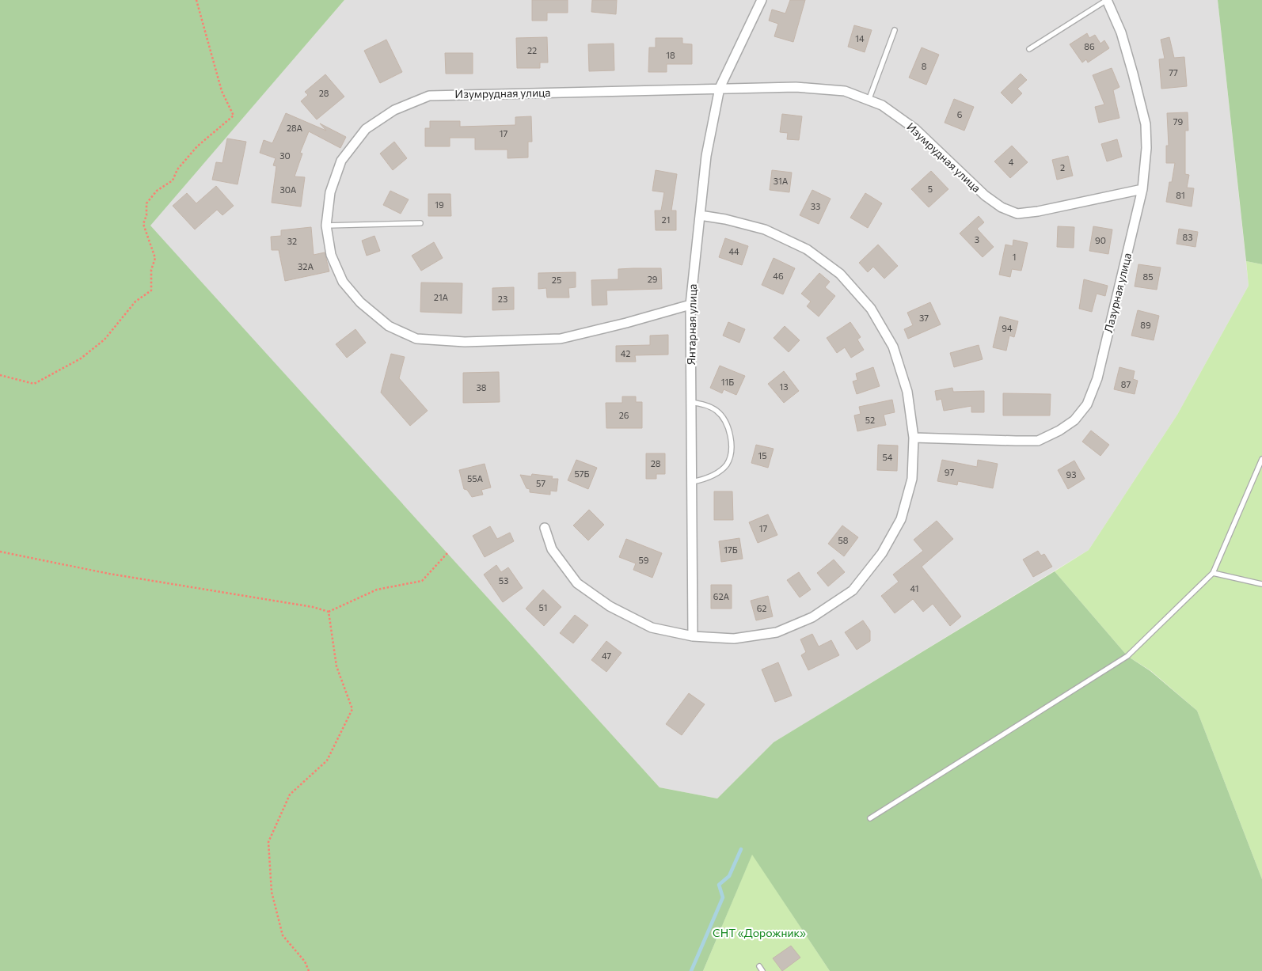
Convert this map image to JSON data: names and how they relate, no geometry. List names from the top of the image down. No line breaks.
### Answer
{"streets":{"street":["Изумрудная улица","Лазурная улица","Янтарная улица"]},"crossings":[["Изумрудная улица","Лазурная улица"],["Изумрудная улица","Янтарная улица"]],"parks":["СНТ «Дорожник»"],"house_numbers":["14","86","22","18","8","77","28","6","79","28А","17","30","4","2","31А","5","30А","81","19","33","21","83","3","90","32","44","1","32А","46","85","29","25","21А","23","37","89","94","42","11Б","87","13","38","26","52","15","54","28","97","57Б","93","55А","57","17","58","17Б","59","53","41","62А","51","62","47"]}
